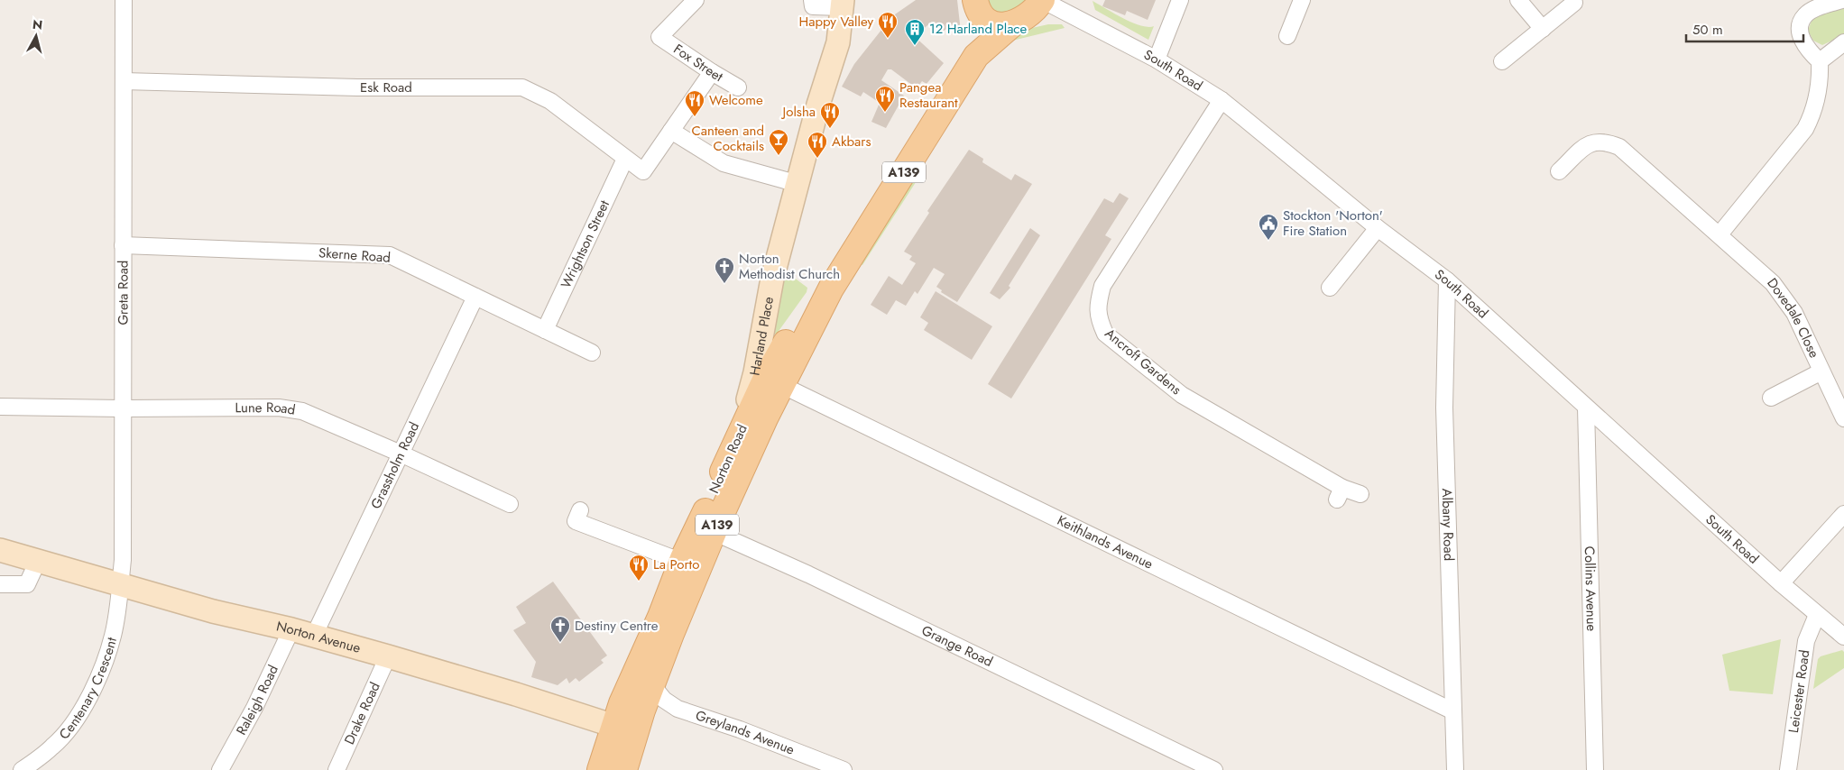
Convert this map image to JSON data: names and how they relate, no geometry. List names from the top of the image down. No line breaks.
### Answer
{"streets":{"main road":["A139","Norton Road"],"street":["Fox Street","South Road","Esk Road","Wrightson Street","Skerne Road","Greta Road","Dovedale Close","Harland Place","Ancroft Gardens","Lune Road","Grassholm Road","Albany Road","Keithlands Avenue","Collins Avenue","Norton Avenue","Grange Road","Centenary Crescent","Leicester Road","Raleigh Road","Drake Road","Greylands Avenue"]},"crossings":[["South Road","A139"],["South Road","Ancroft Gardens"],["South Road","Albany Road"],["South Road","Collins Avenue"],["South Road","Leicester Road"],["Esk Road","Wrightson Street"],["Esk Road","Greta Road"],["A139","Norton Road"],["Wrightson Street","Skerne Road"],["Skerne Road","Greta Road"],["Skerne Road","Grassholm Road"],["Greta Road","Lune Road"],["Greta Road","Norton Avenue"],["Greta Road","Centenary Crescent"],["Harland Place","Norton Road"],["Harland Place","Keithlands Avenue"],["Lune Road","Grassholm Road"],["Norton Road","Keithlands Avenue"],["Norton Road","Norton Avenue"],["Norton Road","Grange Road"],["Norton Road","Greylands Avenue"],["Grassholm Road","Norton Avenue"],["Albany Road","Keithlands Avenue"],["Norton Avenue","Centenary Crescent"],["Norton Avenue","Raleigh Road"],["Norton Avenue","Drake Road"]],"places":{"restaurant":["Happy Valley","Pangea Restaurant","Welcome","Jolsha","Akbars","La Porto"],"building":["12 Harland Place"],"bar":["Canteen and Cocktails"],"public building":["Stockton 'Norton' Fire Station"],"church":["Norton Methodist Church","Destiny Centre"]},"scale_bar":"50 m","north":"top"}
